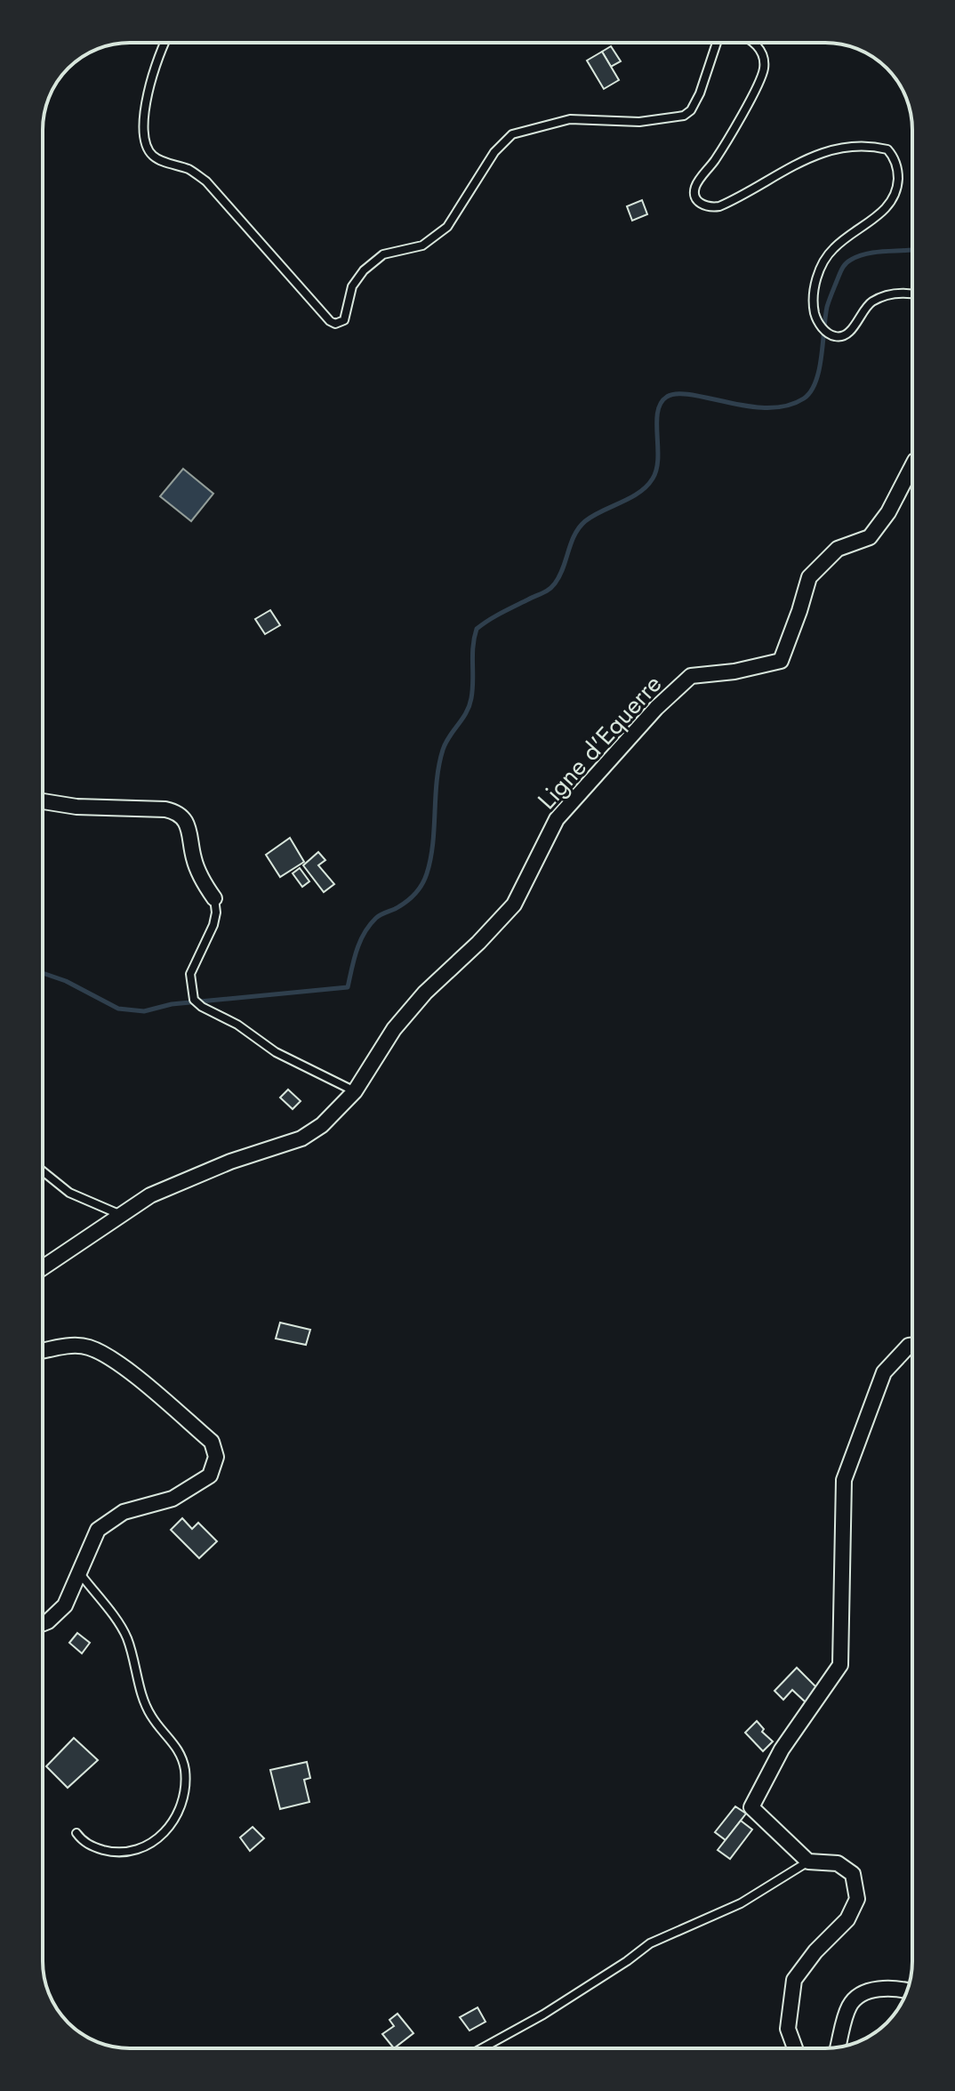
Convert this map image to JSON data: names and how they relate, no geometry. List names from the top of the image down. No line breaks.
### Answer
{"streets":{"street":["Ligne d'Equerre"]}}
